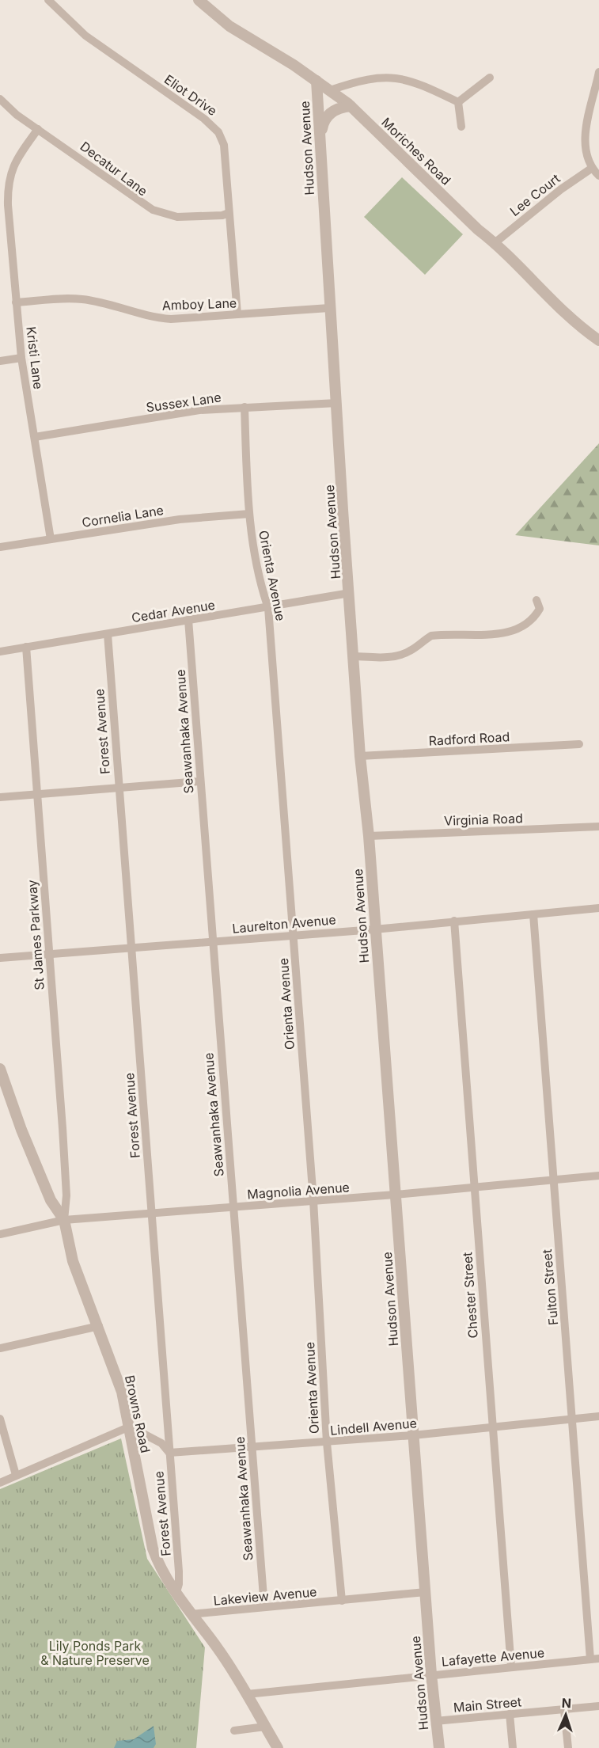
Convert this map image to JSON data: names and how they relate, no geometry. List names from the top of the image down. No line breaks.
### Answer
{"streets":{"street":["Eliot Drive","Hudson Avenue","Moriches Road","Decatur Lane","Lee Court","Amboy Lane","Kristi Lane","Sussex Lane","Cornelia Lane","Orienta Avenue","Cedar Avenue","Forest Avenue","Seawanhaka Avenue","Radford Road","Virginia Road","Laurelton Avenue","St James Parkway","Magnolia Avenue","Fulton Street","Chester Street","Browns Road","Lindell Avenue","Lakeview Avenue","Lafayette Avenue","Main Street"]},"crossings":[["Eliot Drive","Decatur Lane"],["Eliot Drive","Amboy Lane"],["Hudson Avenue","Moriches Road"],["Hudson Avenue","Amboy Lane"],["Hudson Avenue","Sussex Lane"],["Hudson Avenue","Cedar Avenue"],["Hudson Avenue","Radford Road"],["Hudson Avenue","Virginia Road"],["Hudson Avenue","Laurelton Avenue"],["Hudson Avenue","Magnolia Avenue"],["Hudson Avenue","Lindell Avenue"],["Hudson Avenue","Lakeview Avenue"],["Hudson Avenue","Lafayette Avenue"],["Hudson Avenue","Main Street"],["Moriches Road","Lee Court"],["Decatur Lane","Kristi Lane"],["Amboy Lane","Kristi Lane"],["Kristi Lane","Sussex Lane"],["Kristi Lane","Cornelia Lane"],["Sussex Lane","Orienta Avenue"],["Cornelia Lane","Orienta Avenue"],["Orienta Avenue","Cedar Avenue"],["Orienta Avenue","Laurelton Avenue"],["Orienta Avenue","Magnolia Avenue"],["Orienta Avenue","Lindell Avenue"],["Orienta Avenue","Lakeview Avenue"],["Cedar Avenue","Forest Avenue"],["Cedar Avenue","Seawanhaka Avenue"],["Cedar Avenue","St James Parkway"],["Forest Avenue","Laurelton Avenue"],["Forest Avenue","Magnolia Avenue"],["Forest Avenue","Browns Road"],["Forest Avenue","Lindell Avenue"],["Seawanhaka Avenue","Laurelton Avenue"],["Seawanhaka Avenue","Magnolia Avenue"],["Seawanhaka Avenue","Lindell Avenue"],["Seawanhaka Avenue","Lakeview Avenue"],["Laurelton Avenue","St James Parkway"],["Laurelton Avenue","Fulton Street"],["Laurelton Avenue","Chester Street"],["St James Parkway","Magnolia Avenue"],["St James Parkway","Browns Road"],["Magnolia Avenue","Fulton Street"],["Magnolia Avenue","Chester Street"],["Magnolia Avenue","Browns Road"],["Fulton Street","Lindell Avenue"],["Fulton Street","Lafayette Avenue"],["Chester Street","Lindell Avenue"],["Chester Street","Lafayette Avenue"],["Browns Road","Lakeview Avenue"],["Browns Road","Lafayette Avenue"]],"parks":["Lily Ponds Park & Nature Preserve"],"north":"top"}
